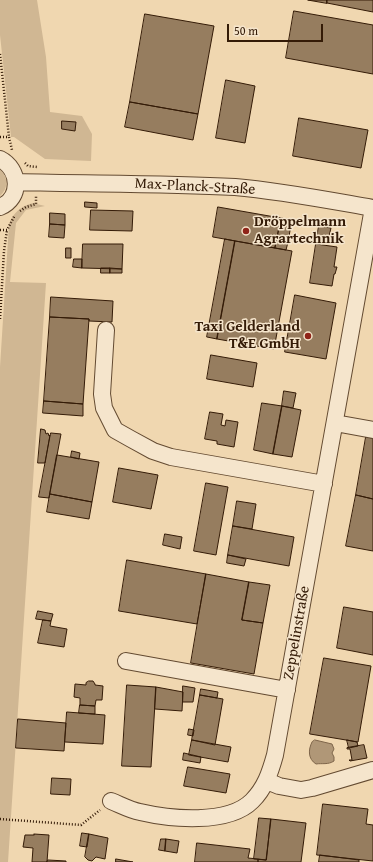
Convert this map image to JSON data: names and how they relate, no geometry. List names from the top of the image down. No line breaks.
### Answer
{"streets":{"street":["Max-Planck-Straße","Zeppelinstraße"]},"crossings":[["Max-Planck-Straße","Zeppelinstraße"]],"places":["Dröppelmann Agrartechnik","Taxi Gelderland T&E GmbH"],"scale_bar":"50 m"}
